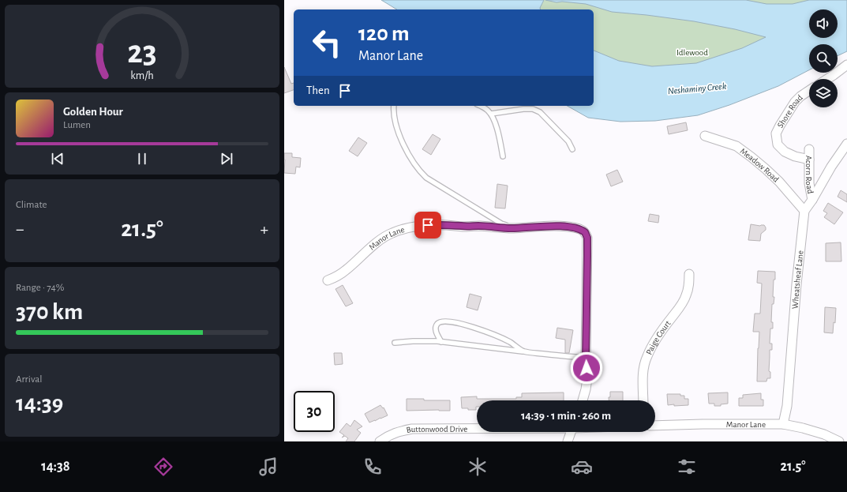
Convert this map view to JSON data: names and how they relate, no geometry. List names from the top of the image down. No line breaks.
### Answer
{"streets":{"street":["Shore Road","Meadow Road","Acorn Road","Manor Lane","Wheatsheaf Lane","Paige Court","Buttonwood Drive"]},"crossings":[["Shore Road","Acorn Road"],["Meadow Road","Wheatsheaf Lane"],["Acorn Road","Wheatsheaf Lane"],["Manor Lane","Wheatsheaf Lane"]],"water":["Neshaminy Creek"],"parks":["Idlewood"],"page":{"turn":["120 m","Manor Lane"],"then":"Then","song":["Golden Hour","Lumen"],"tile":["Climate",["Range · 74%","370 km"],["Arrival","14:39"]],"heat":["−","21.5°","+"],"limit":"30","trip":"14:39 · 1 min · 260 m","tabs":["14:38","21.5°"],"gauge":["23","km/h"]}}
